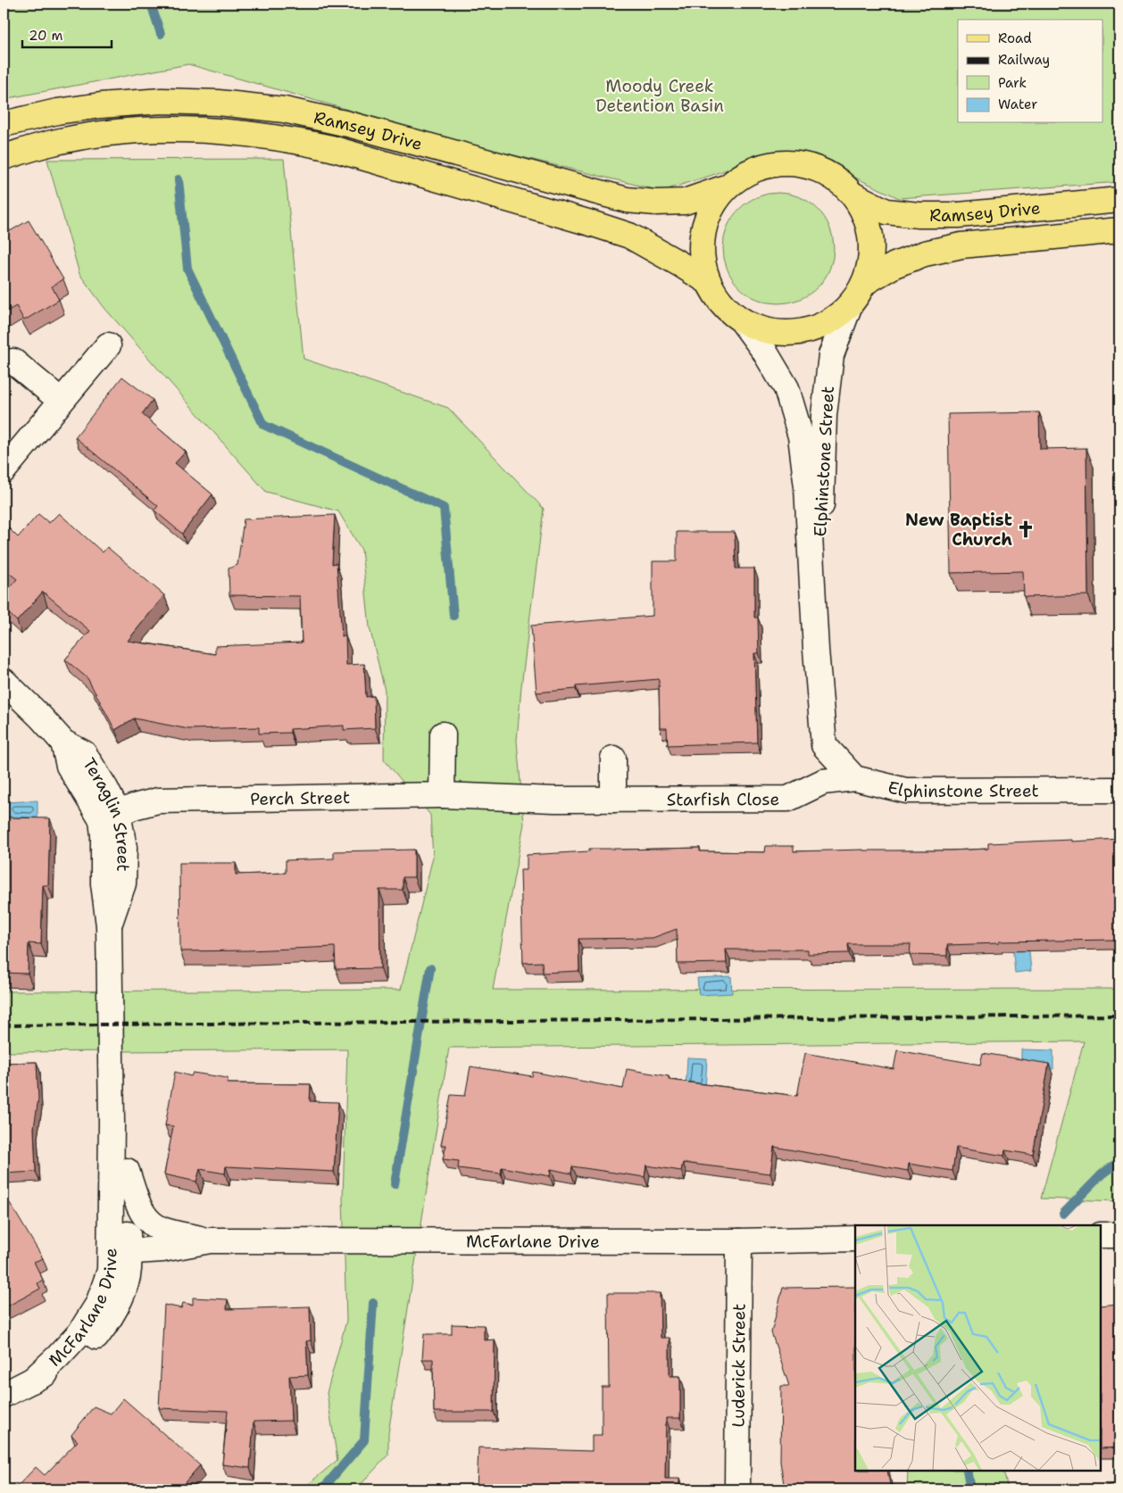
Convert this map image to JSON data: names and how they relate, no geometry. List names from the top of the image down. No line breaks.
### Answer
{"streets":{"main road":["Ramsey Drive"],"street":["Elphinstone Street","Perch Street","Starfish Close","Teraglin Street","McFarlane Drive","Luderick Street"]},"crossings":[["Elphinstone Street","Starfish Close"],["Perch Street","Starfish Close"],["Perch Street","Teraglin Street"],["Teraglin Street","McFarlane Drive"],["McFarlane Drive","Luderick Street"]],"parks":["Moody Creek Detention Basin"],"places":{"church":["New Baptist Church"]},"legend":["Road","Railway","Park","Water"],"scale_bar":"20 m"}
